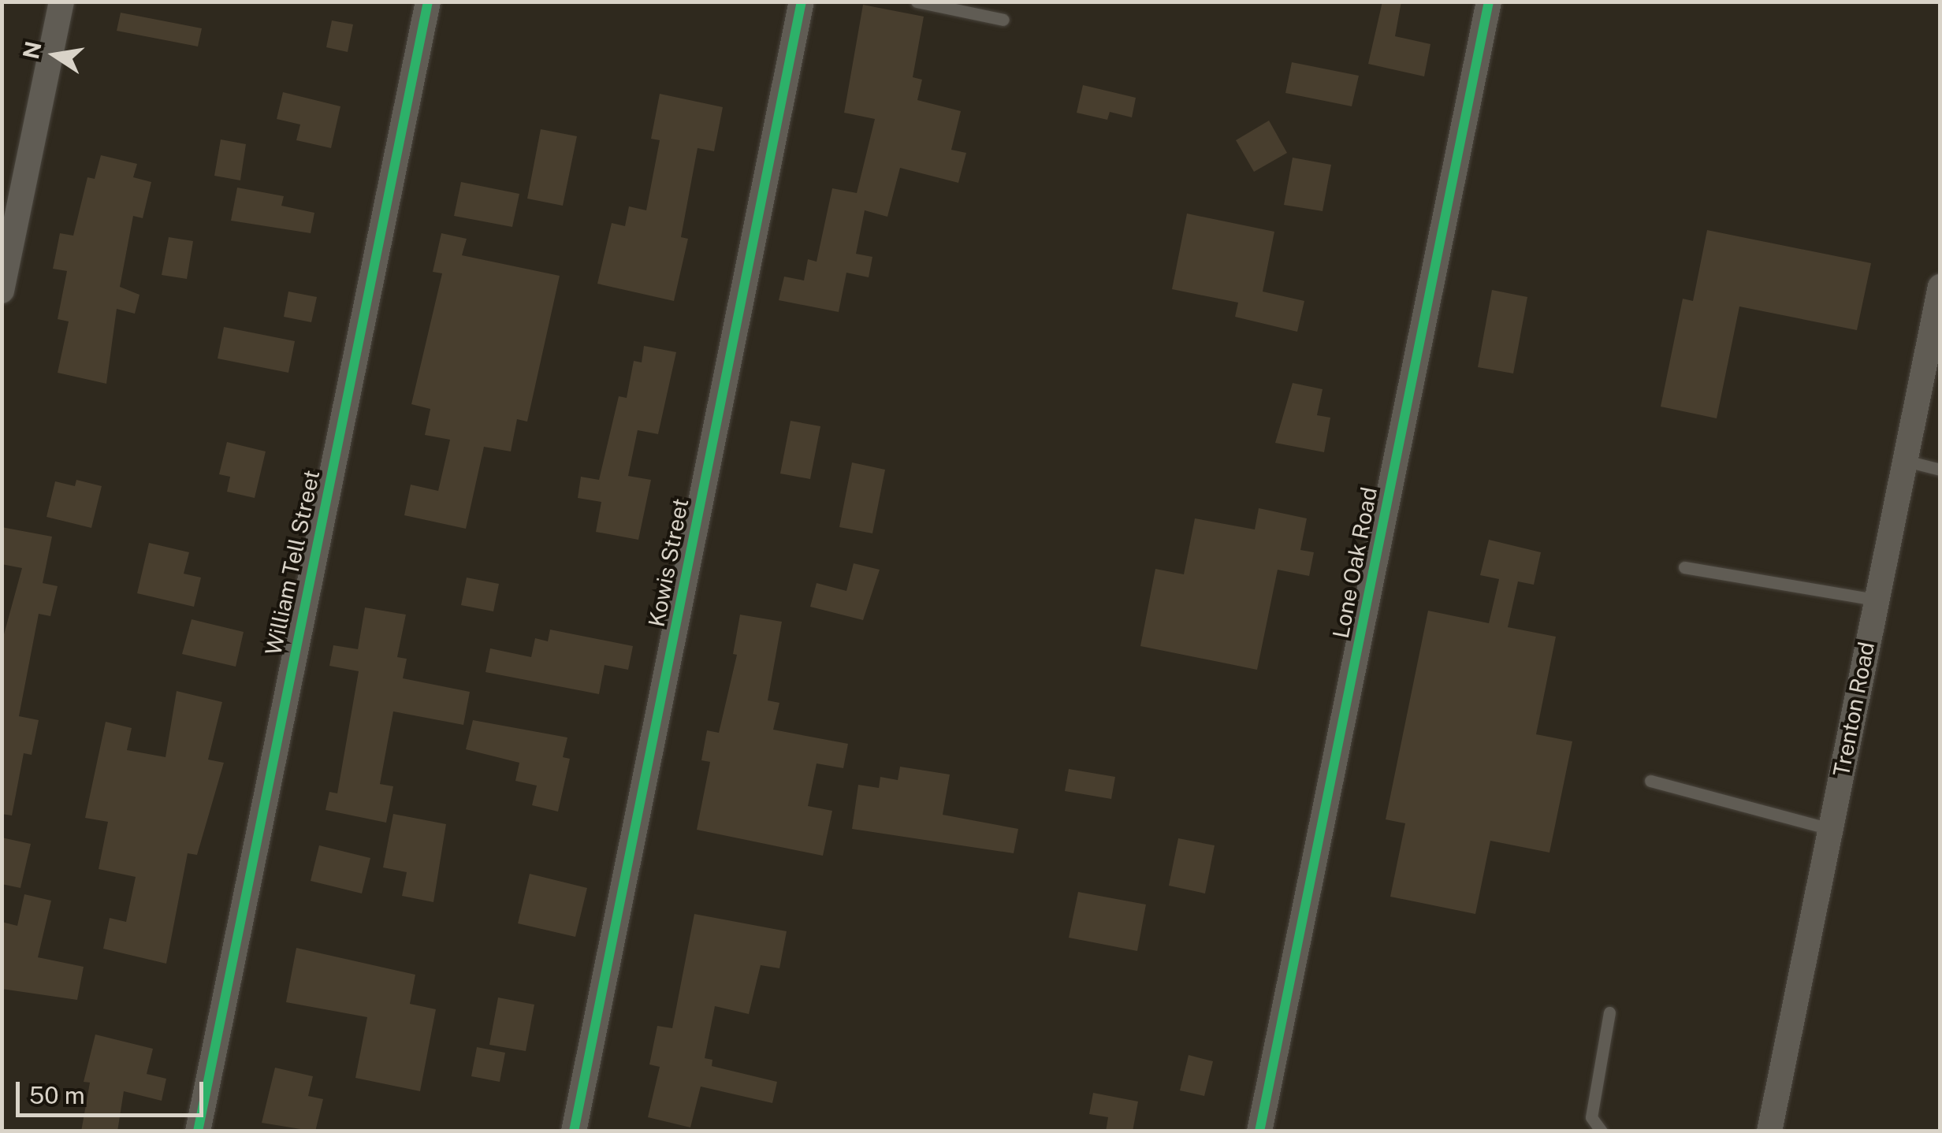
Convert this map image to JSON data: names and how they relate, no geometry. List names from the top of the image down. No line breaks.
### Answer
{"streets":{"street":["William Tell Street","Kowis Street","Lone Oak Road","Trenton Road"]},"scale_bar":"50 m","north":"left"}
